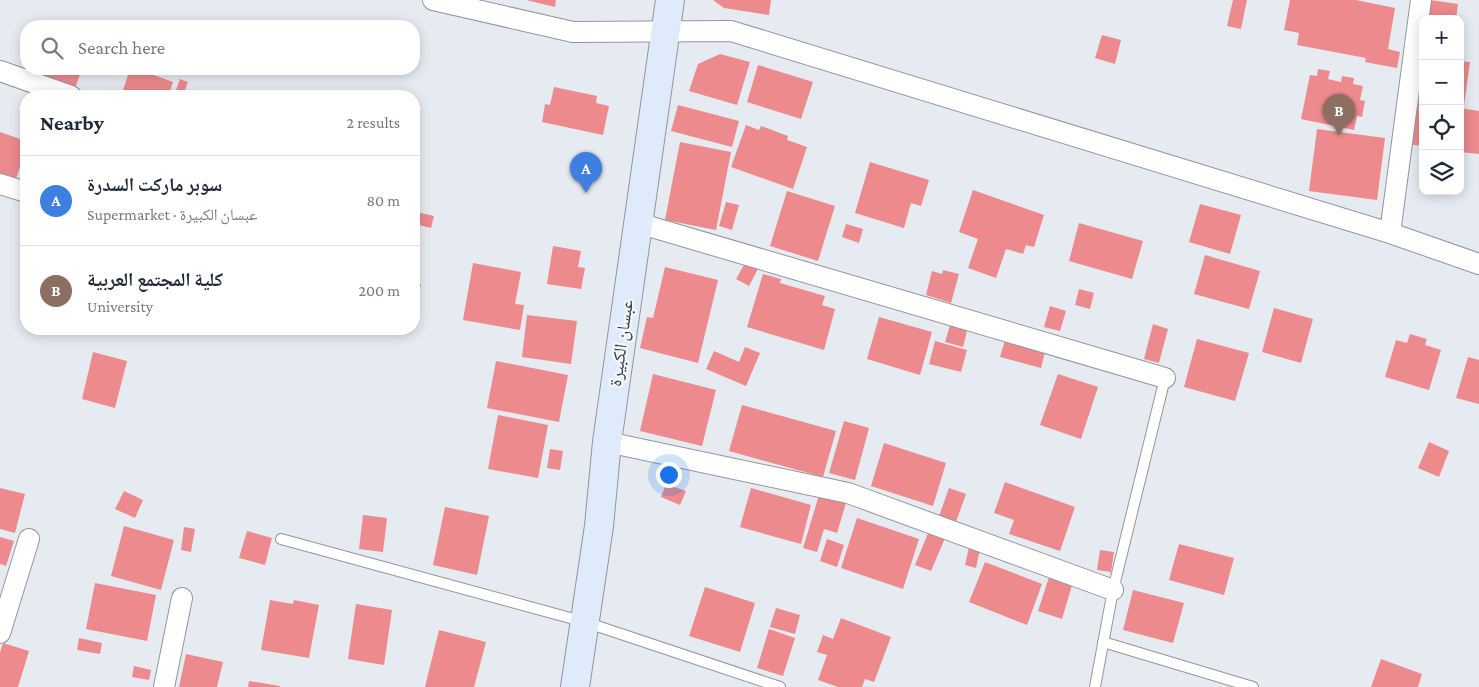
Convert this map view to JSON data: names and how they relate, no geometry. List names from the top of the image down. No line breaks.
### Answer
{"streets":{"main road":["عبسان الكبيرة"]},"page":{"map_buttons":["+","−"],"search":"Search here","heading":["Nearby","2 results"],"pins":["B","A"],"list":[{"mark":"A","name":"سوبر ماركت السدرة","note":"Supermarket · عبسان الكبيرة","value":"80 m"},{"mark":"B","name":"كلية المجتمع العربية","note":"University","value":"200 m"}]}}
